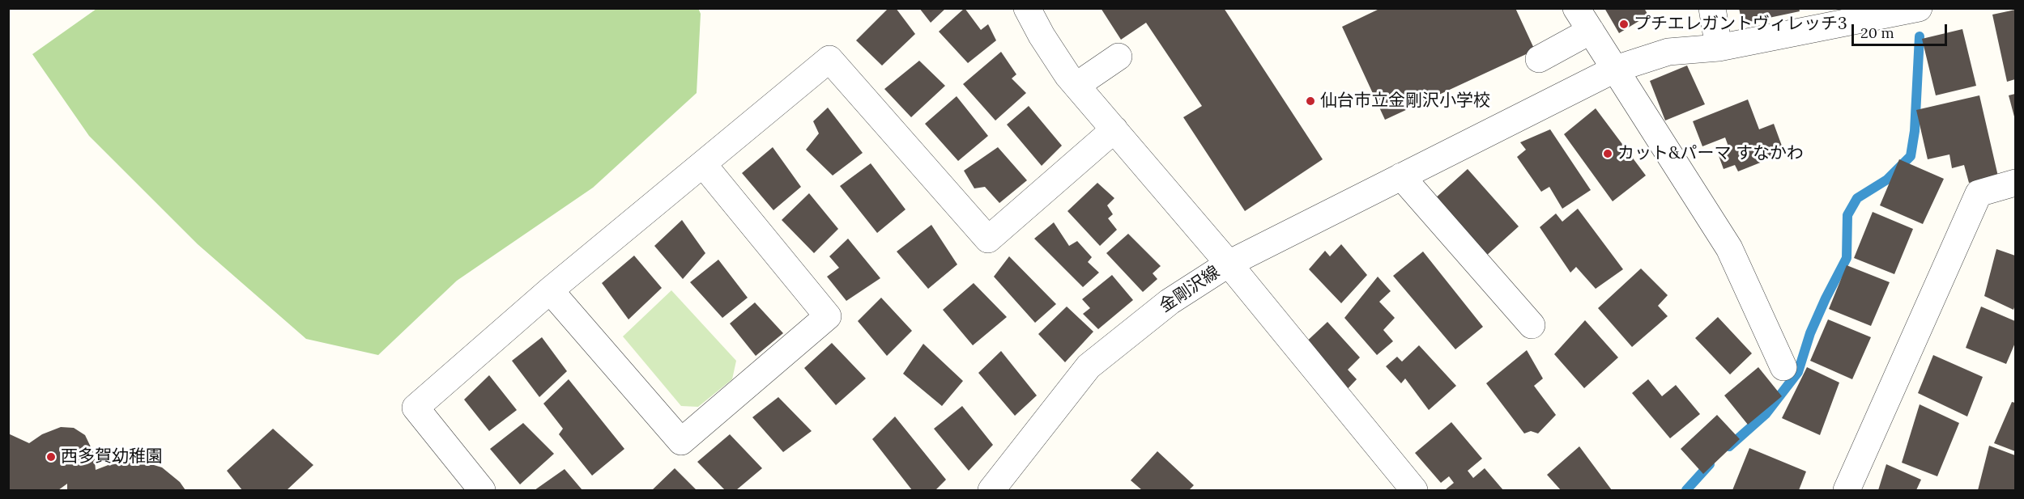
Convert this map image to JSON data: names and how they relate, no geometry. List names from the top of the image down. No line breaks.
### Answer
{"streets":{"street":["金剛沢線"]},"places":["プチエレガントヴィレッチ3","仙台市立金剛沢小学校","カット&パーマ すなかわ","西多賀幼稚園"],"scale_bar":"20 m"}
